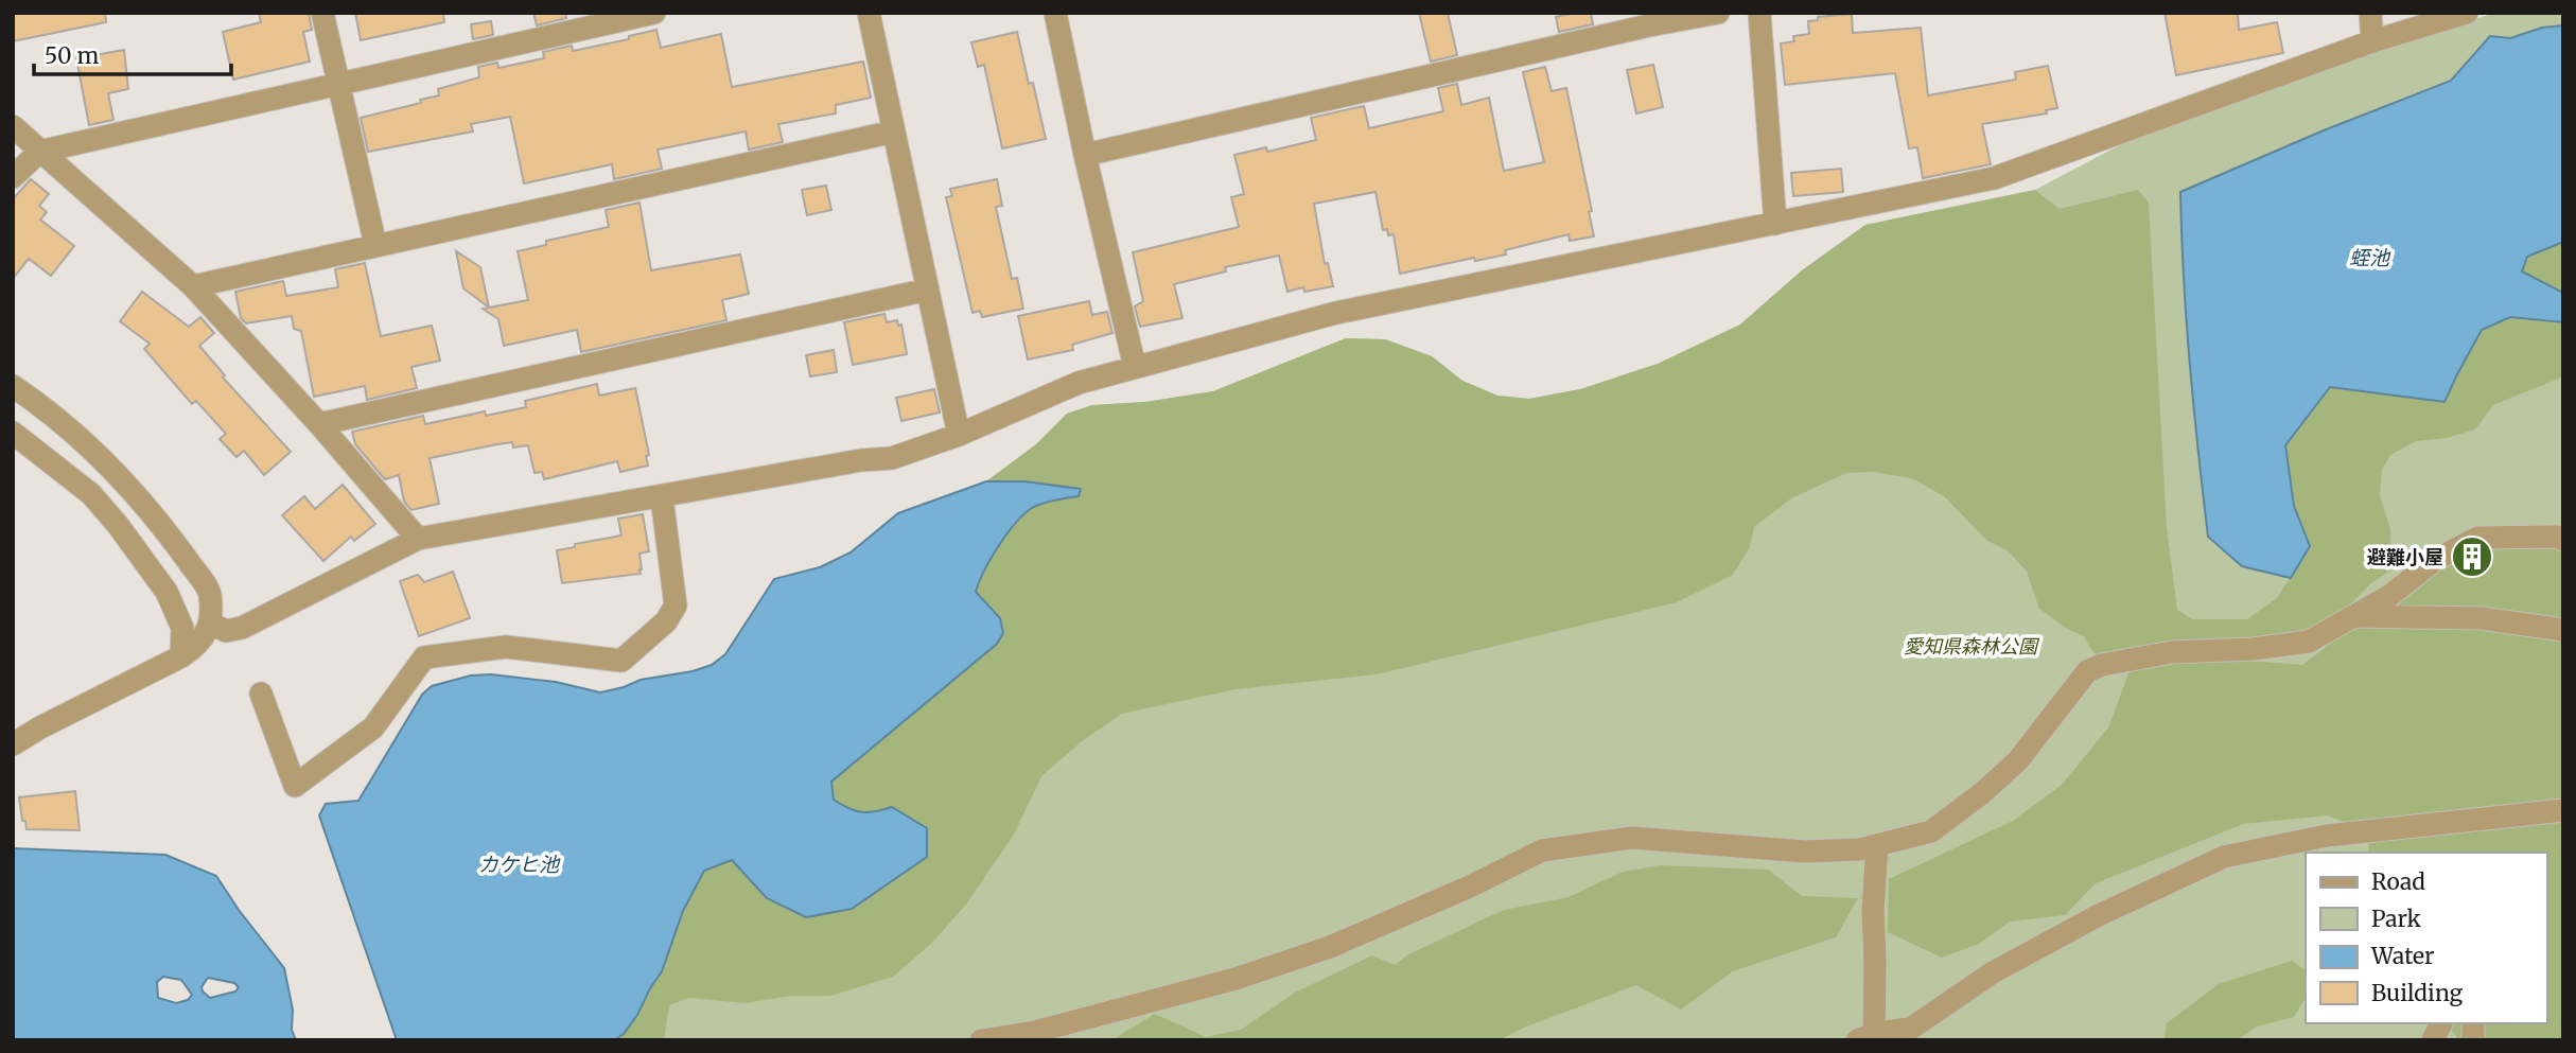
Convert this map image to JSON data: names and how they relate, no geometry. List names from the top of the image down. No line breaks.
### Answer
{"water":["蛭池","カケヒ池"],"parks":["愛知県森林公園"],"places":{"building":["避難小屋"]},"legend":["Road","Park","Water","Building"],"scale_bar":"50 m"}
